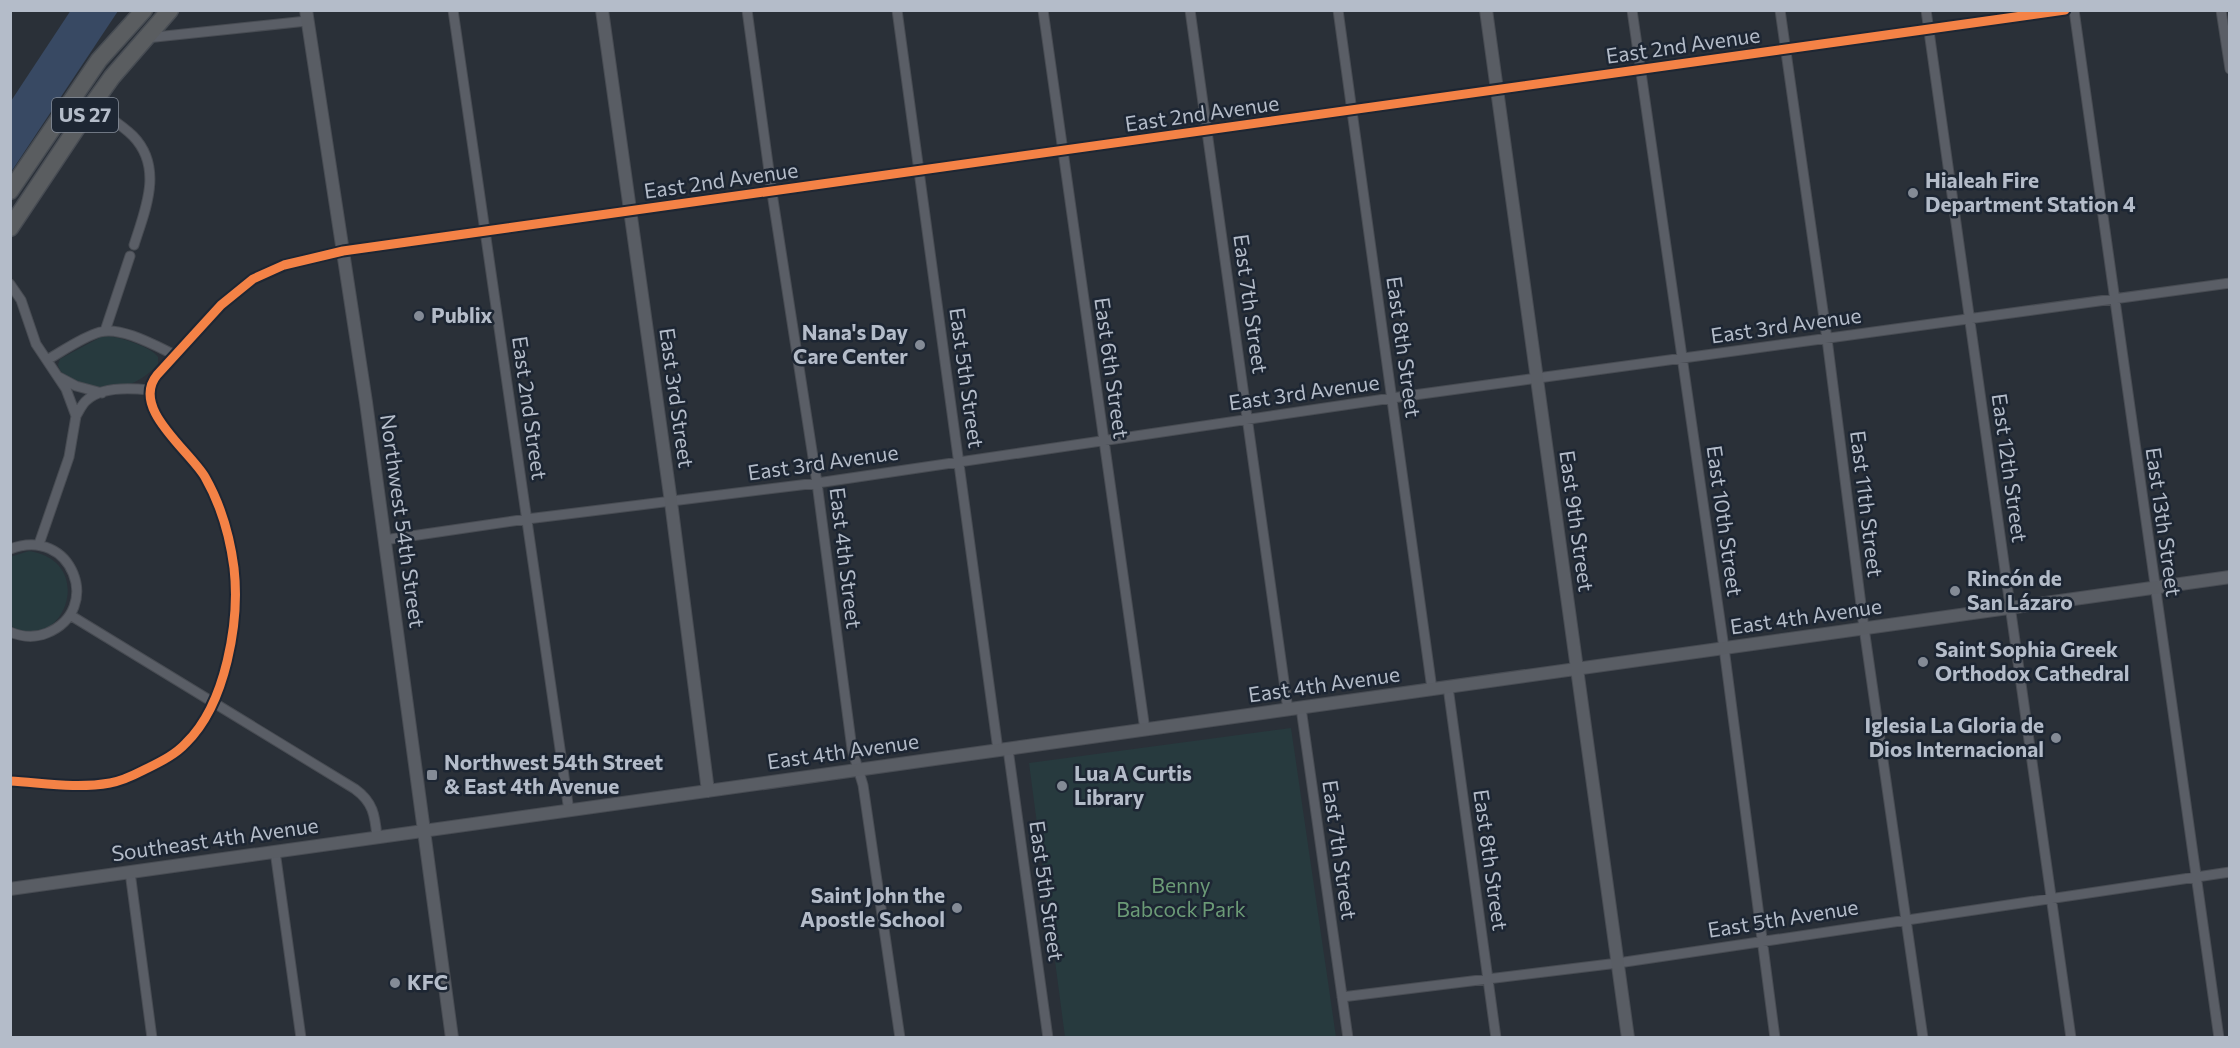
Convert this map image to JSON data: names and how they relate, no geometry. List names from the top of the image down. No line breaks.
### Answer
{"streets":{"highway":["US 27"],"main road":["East 3rd Street","Northwest 54th Street","East 9th Street","East 4th Avenue","Southeast 4th Avenue"],"street":["East 2nd Avenue","East 7th Street","East 3rd Avenue","East 8th Street","East 6th Street","East 5th Street","East 2nd Street","East 12th Street","East 11th Street","East 10th Street","East 13th Street","East 4th Street","East 5th Avenue"]},"crossings":[["East 2nd Avenue","East 7th Street"],["East 2nd Avenue","East 8th Street"],["East 2nd Avenue","East 6th Street"],["East 2nd Avenue","East 5th Street"],["East 2nd Avenue","East 3rd Street"],["East 2nd Avenue","East 2nd Street"],["East 2nd Avenue","East 12th Street"],["East 2nd Avenue","East 11th Street"],["East 2nd Avenue","Northwest 54th Street"],["East 2nd Avenue","East 9th Street"],["East 2nd Avenue","East 10th Street"],["East 2nd Avenue","East 4th Street"],["East 7th Street","East 3rd Avenue"],["East 7th Street","East 4th Avenue"],["East 7th Street","East 5th Avenue"],["East 3rd Avenue","East 8th Street"],["East 3rd Avenue","East 6th Street"],["East 3rd Avenue","East 5th Street"],["East 3rd Avenue","East 3rd Street"],["East 3rd Avenue","East 2nd Street"],["East 3rd Avenue","East 12th Street"],["East 3rd Avenue","East 11th Street"],["East 3rd Avenue","Northwest 54th Street"],["East 3rd Avenue","East 9th Street"],["East 3rd Avenue","East 10th Street"],["East 3rd Avenue","East 13th Street"],["East 3rd Avenue","East 4th Street"],["East 8th Street","East 4th Avenue"],["East 8th Street","East 5th Avenue"],["East 6th Street","East 4th Avenue"],["East 5th Street","East 4th Avenue"],["East 3rd Street","East 4th Avenue"],["East 2nd Street","East 4th Avenue"],["East 12th Street","East 4th Avenue"],["East 12th Street","East 5th Avenue"],["East 11th Street","East 4th Avenue"],["East 11th Street","East 5th Avenue"],["Northwest 54th Street","East 4th Avenue"],["Northwest 54th Street","Southeast 4th Avenue"],["East 9th Street","East 4th Avenue"],["East 9th Street","East 5th Avenue"],["East 10th Street","East 4th Avenue"],["East 10th Street","East 5th Avenue"],["East 13th Street","East 4th Avenue"],["East 13th Street","East 5th Avenue"],["East 4th Street","East 4th Avenue"],["East 4th Avenue","Southeast 4th Avenue"]],"parks":["Benny Babcock Park"],"places":{"other":["Hialeah Fire Department Station 4","Publix","Nana's Day Care Center","Rincón de San Lázaro","Saint Sophia Greek Orthodox Cathedral","Iglesia La Gloria de Dios Internacional","Lua A Curtis Library","Saint John the Apostle School","KFC"],"transit":["Northwest 54th Street & East 4th Avenue"]}}
